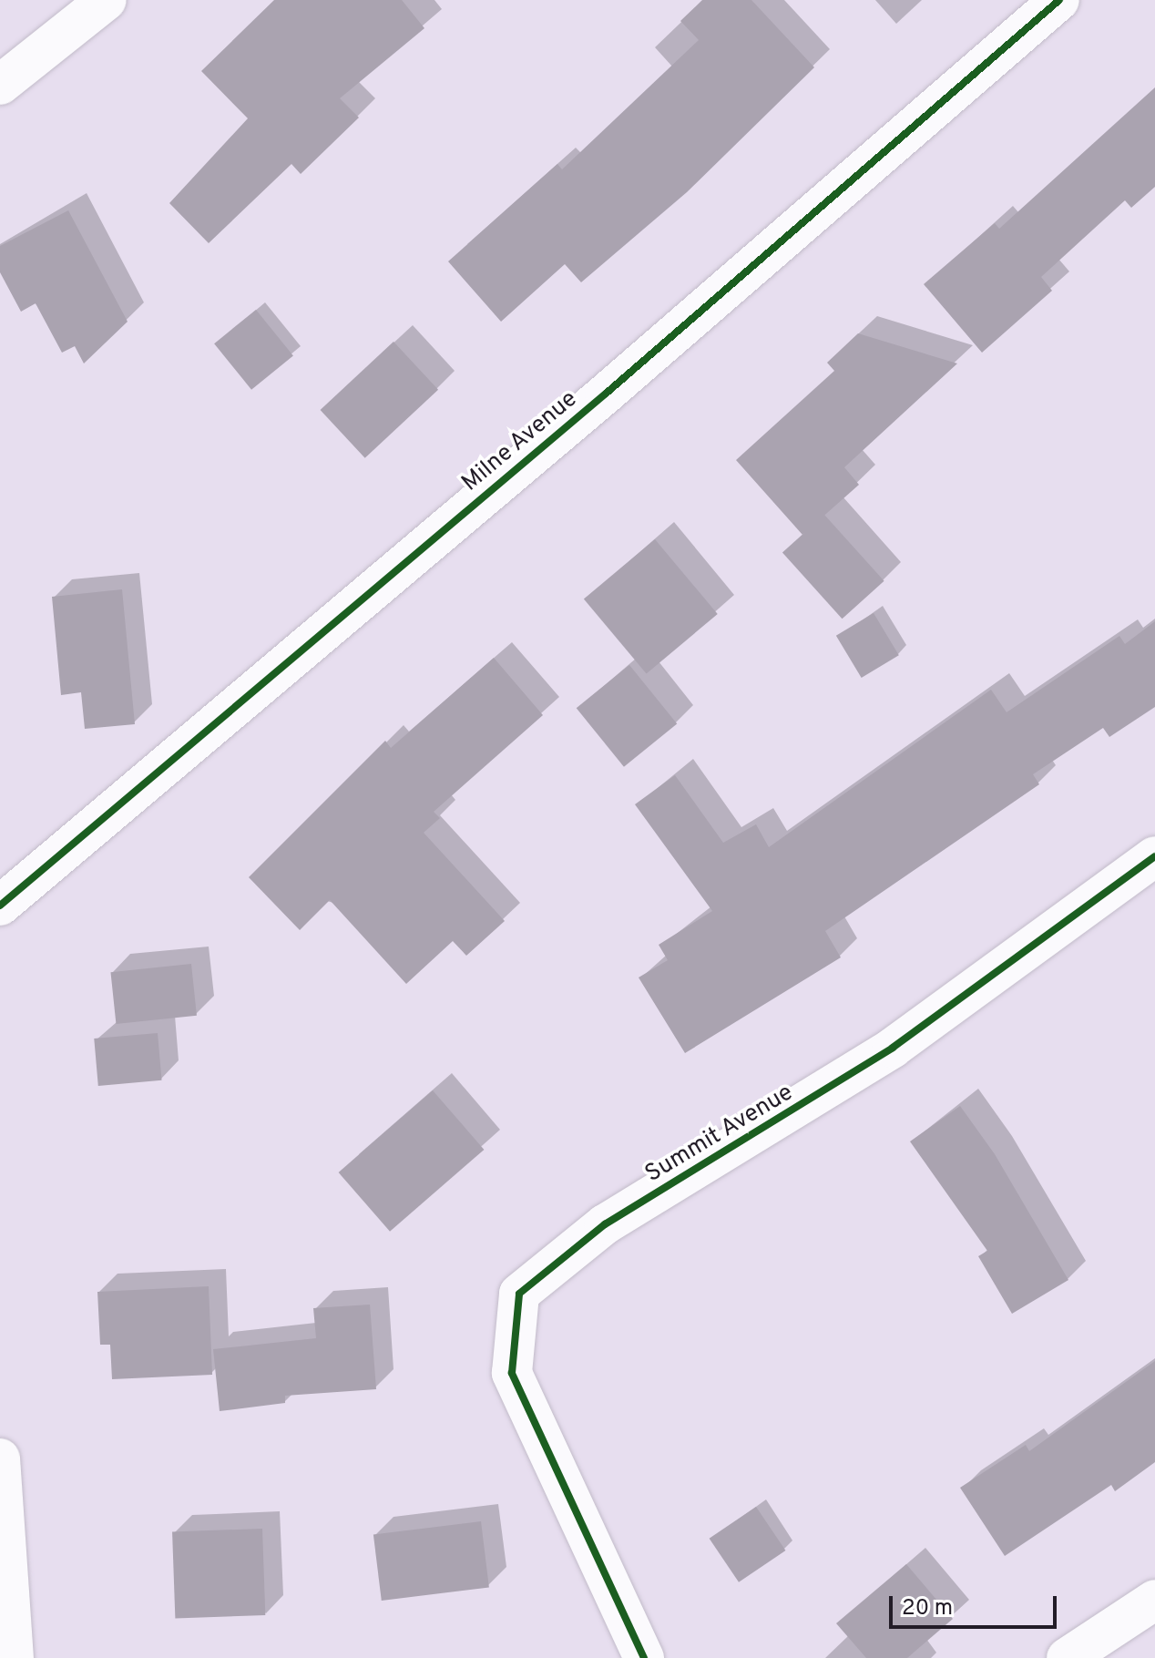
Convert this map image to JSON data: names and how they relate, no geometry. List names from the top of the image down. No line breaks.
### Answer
{"streets":{"street":["Milne Avenue","Summit Avenue"]},"scale_bar":"20 m"}
